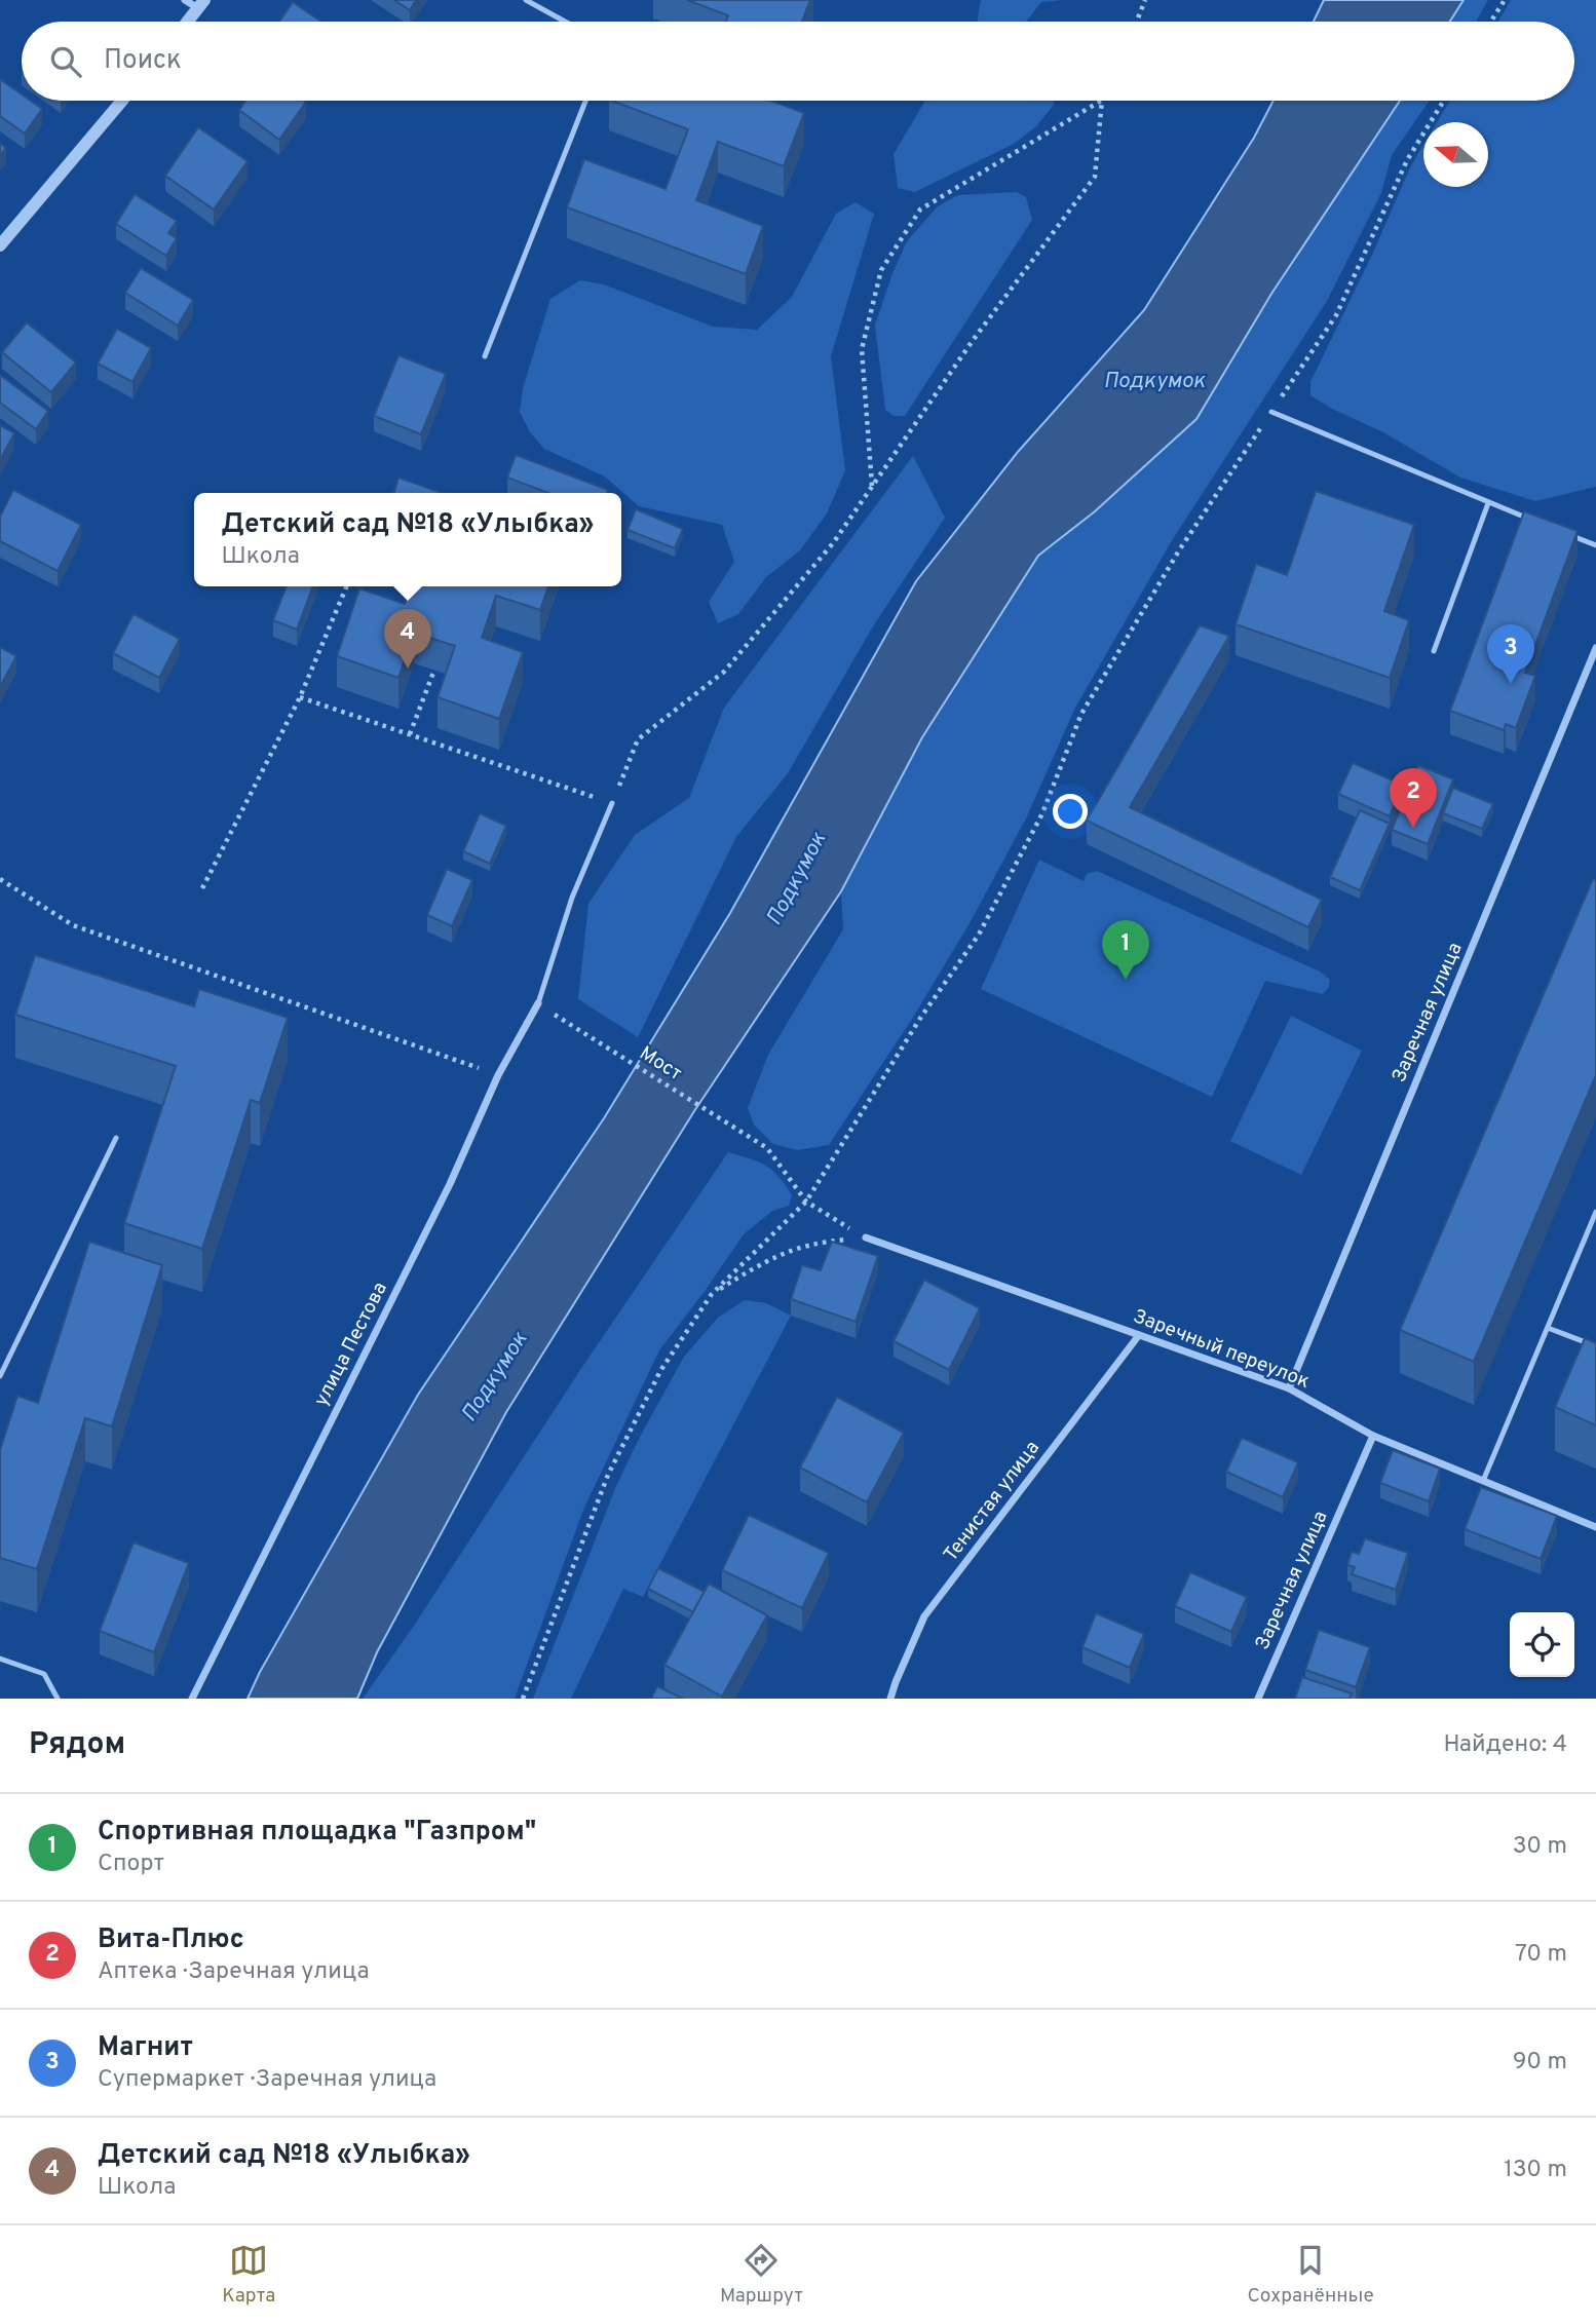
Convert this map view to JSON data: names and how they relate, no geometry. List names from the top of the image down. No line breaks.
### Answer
{"streets":{"street":["Заречная улица","улица Пестова","Заречный переулок","Тенистая улица"],"path":["Мост"]},"crossings":[["Заречная улица","Заречный переулок"],["Мост","улица Пестова"],["Заречный переулок","Тенистая улица"]],"water":["Подкумок"],"north":"left","page":{"search":"Поиск","popup":["Детский сад №18 «Улыбка»","Школа"],"pins":["4","3","2","1"],"heading":["Рядом","Найдено: 4"],"list":[{"mark":"1","name":"Спортивная площадка \"Газпром\"","note":"Спорт","value":"30 m"},{"mark":"2","name":"Вита-Плюс","note":"Аптека · Заречная улица","value":"70 m"},{"mark":"3","name":"Магнит","note":"Супермаркет · Заречная улица","value":"90 m"},{"mark":"4","name":"Детский сад №18 «Улыбка»","note":"Школа","value":"130 m"}],"nav":["Карта","Маршрут","Сохранённые"]}}
